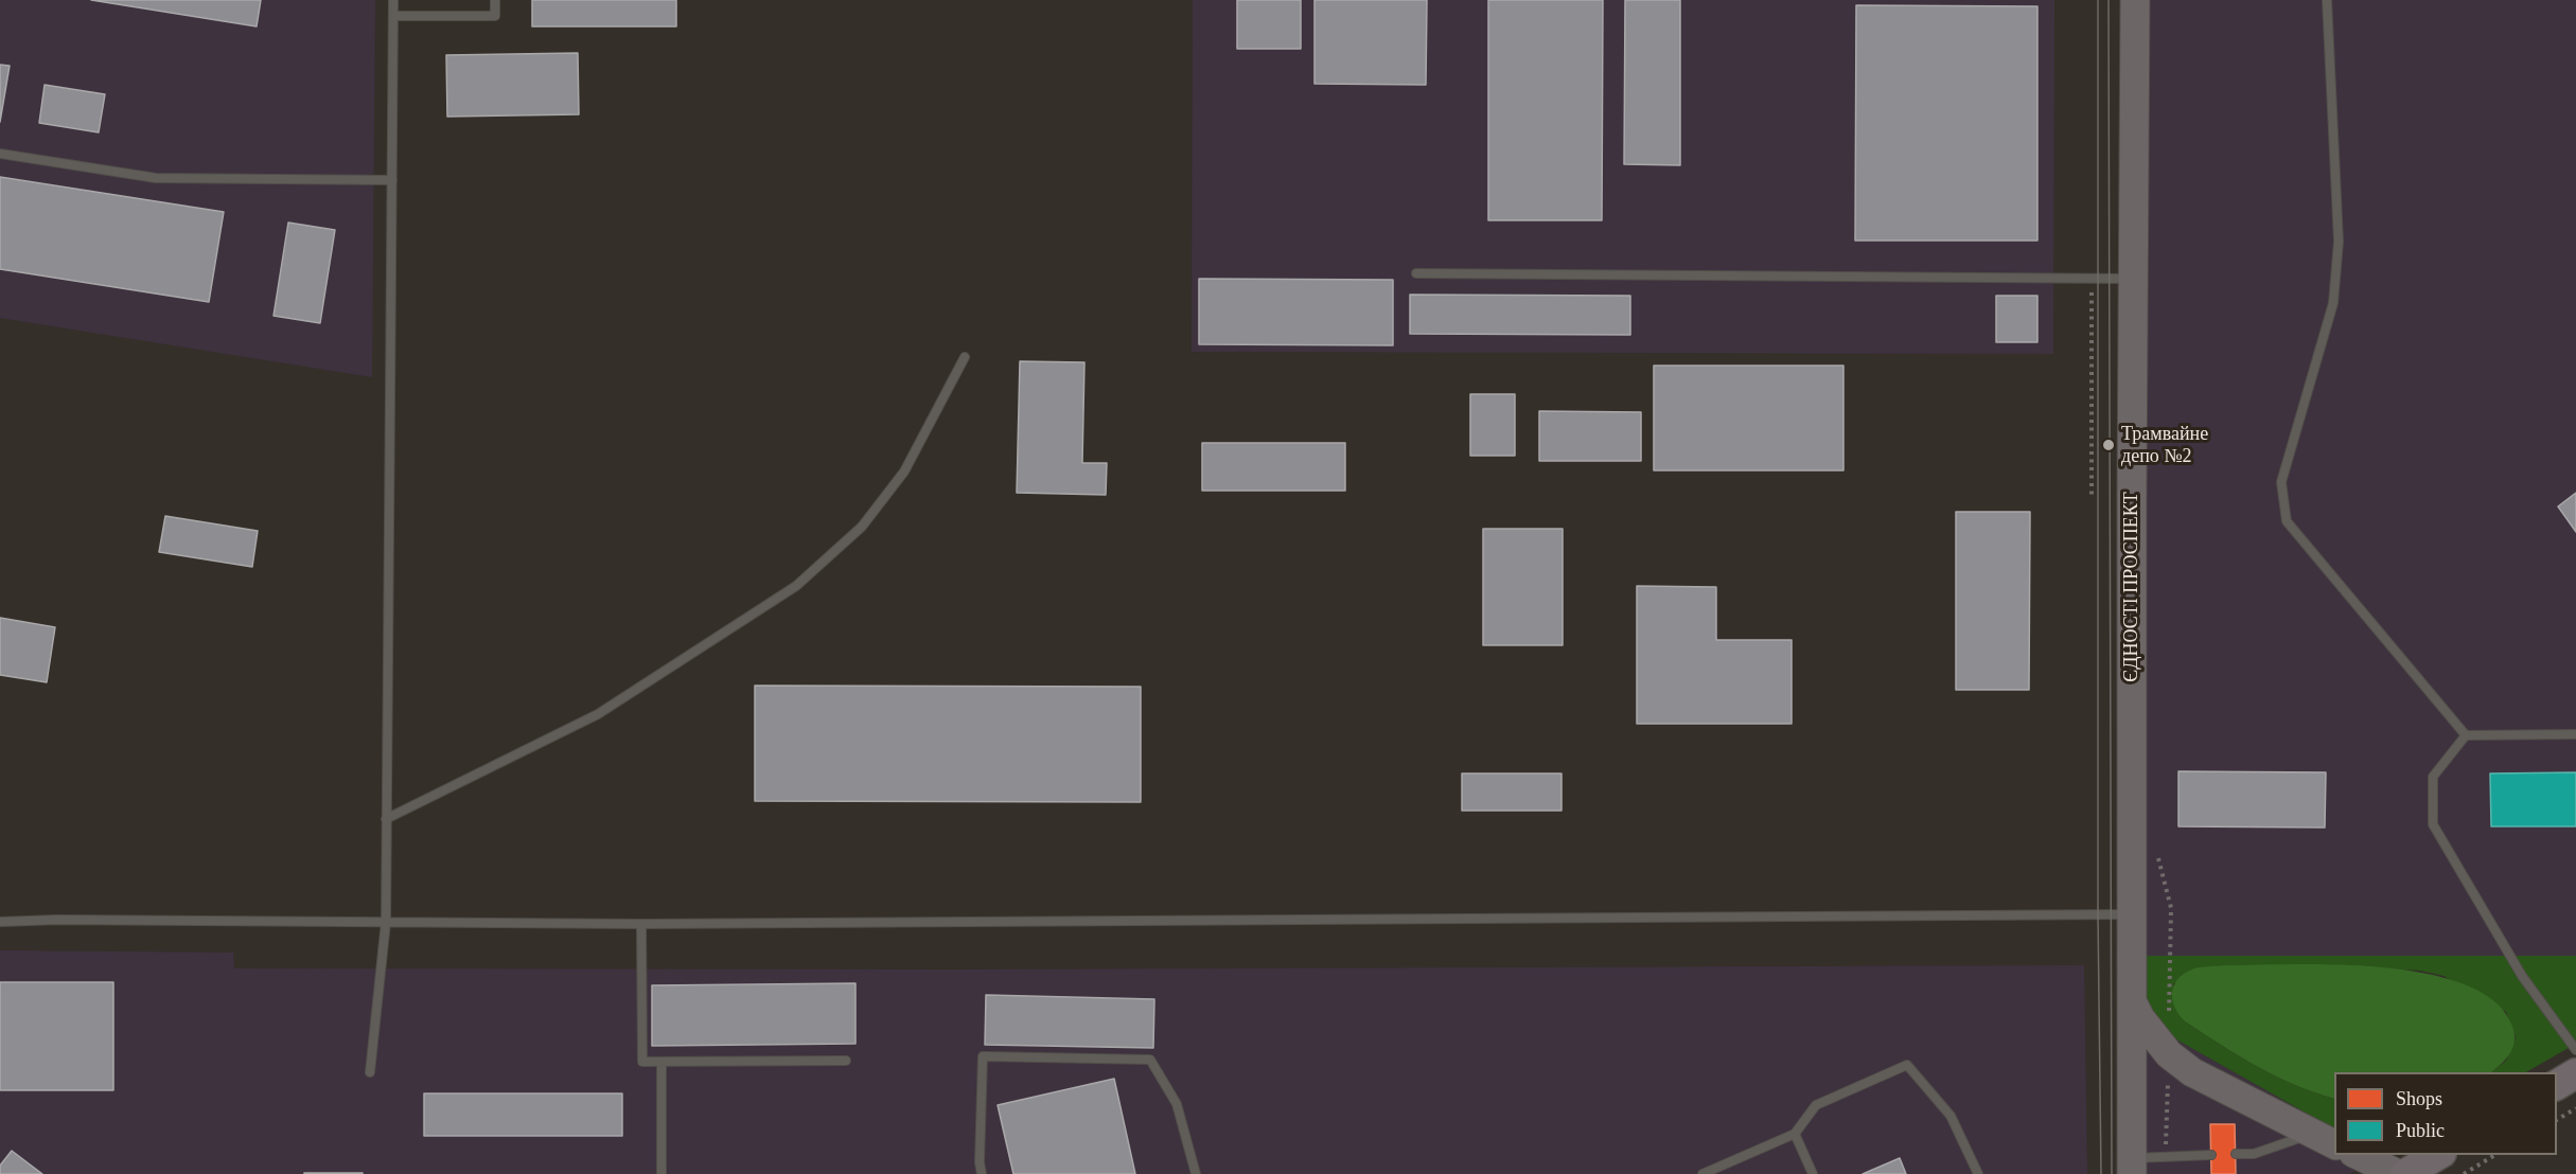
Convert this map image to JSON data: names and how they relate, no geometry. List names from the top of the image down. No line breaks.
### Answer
{"streets":{"main road":["ЄДНОСТІ ПРОСПЕКТ"]},"places":["Трамвайне депо №2"],"legend":["Shops","Public"]}
